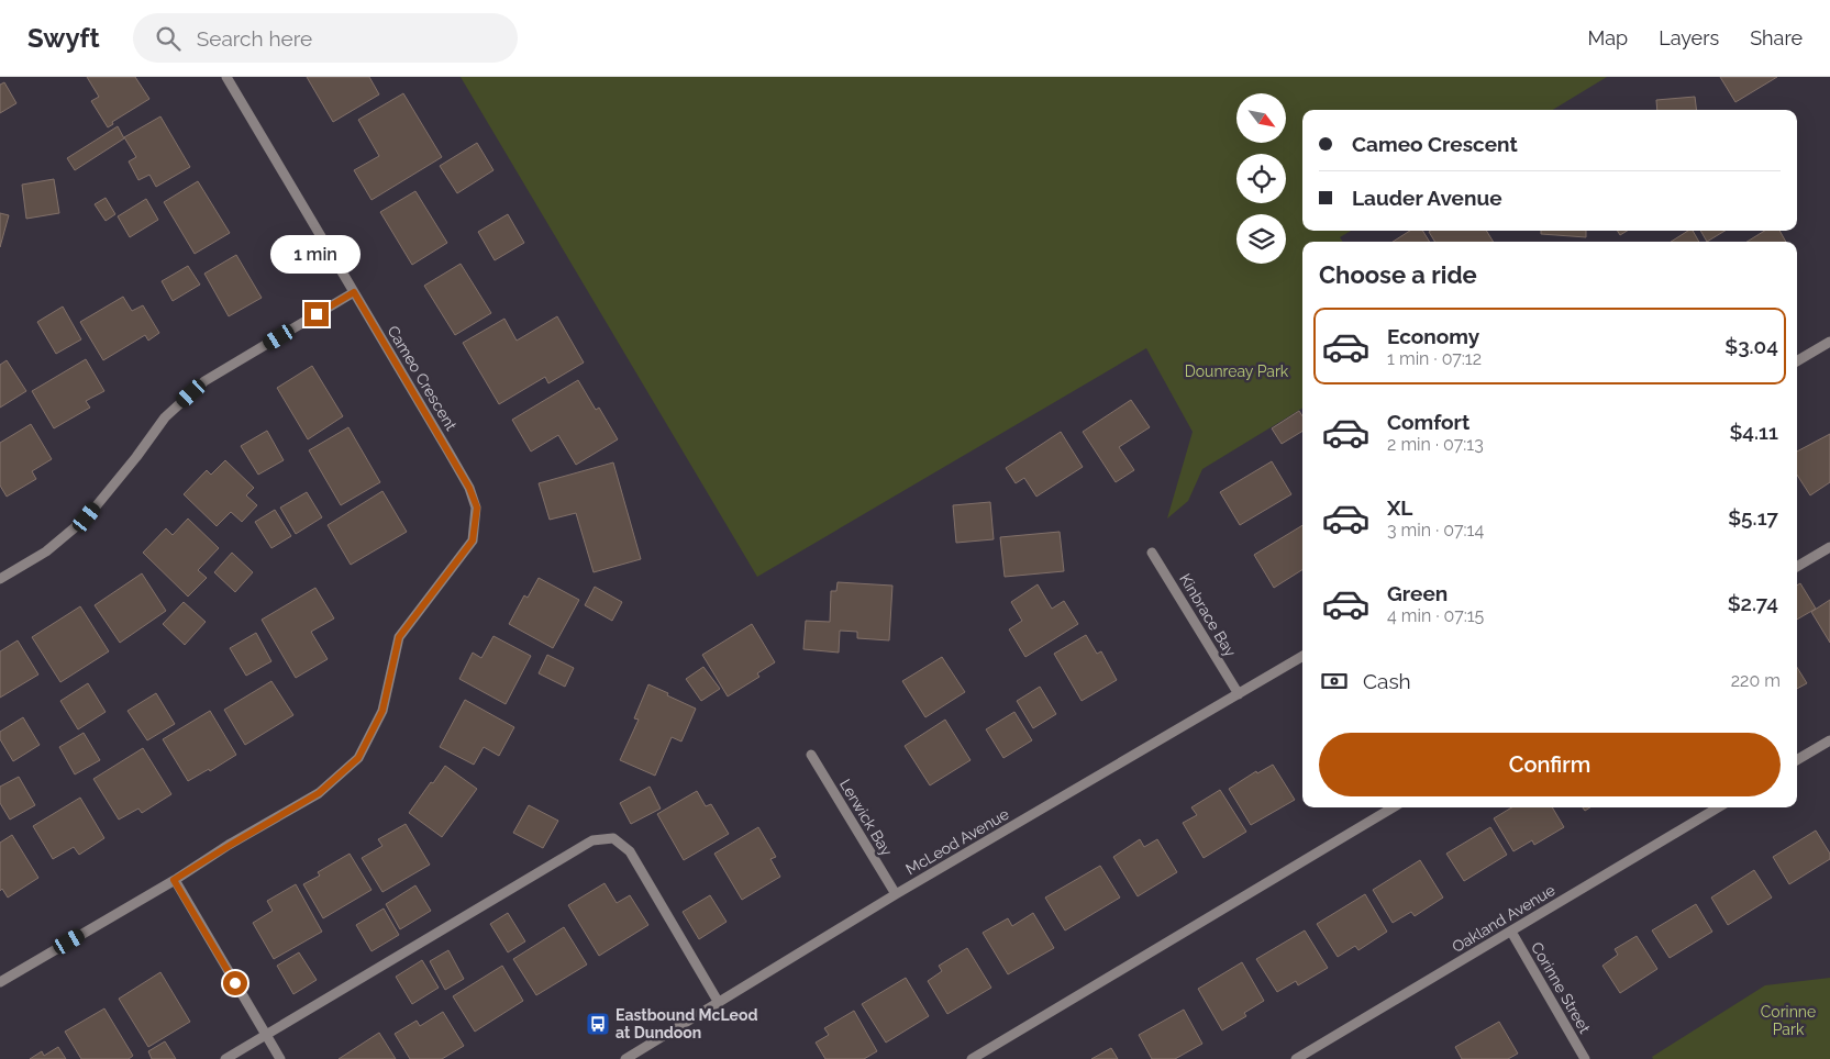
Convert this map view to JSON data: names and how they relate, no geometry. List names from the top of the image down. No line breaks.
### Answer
{"streets":{"street":["Cameo Crescent","Kinbrace Bay","Lerwick Bay","McLeod Avenue","Oakland Avenue","Corinne Street"]},"crossings":[["Kinbrace Bay","McLeod Avenue"],["Lerwick Bay","McLeod Avenue"],["Oakland Avenue","Corinne Street"]],"parks":["Dounreay Park","Corinne Park"],"places":{"bus stop":["Eastbound McLeod at Dundoon"]},"north":"bottom right","page":{"header":"Swyft","search":"Search here","nav":["Map","Layers","Share"],"banner":["Cameo Crescent","Lauder Avenue"],"bubble":"1 min","heading":"Choose a ride","list":[{"name":"Economy","note":"1 min · 07:12","value":"$3.04"},{"name":"Comfort","note":"2 min · 07:13","value":"$4.11"},{"name":"XL","note":"3 min · 07:14","value":"$5.17"},{"name":"Green","note":"4 min · 07:15","value":"$2.74"}],"pay":["Cash","220 m"],"buttons":"Confirm"}}
